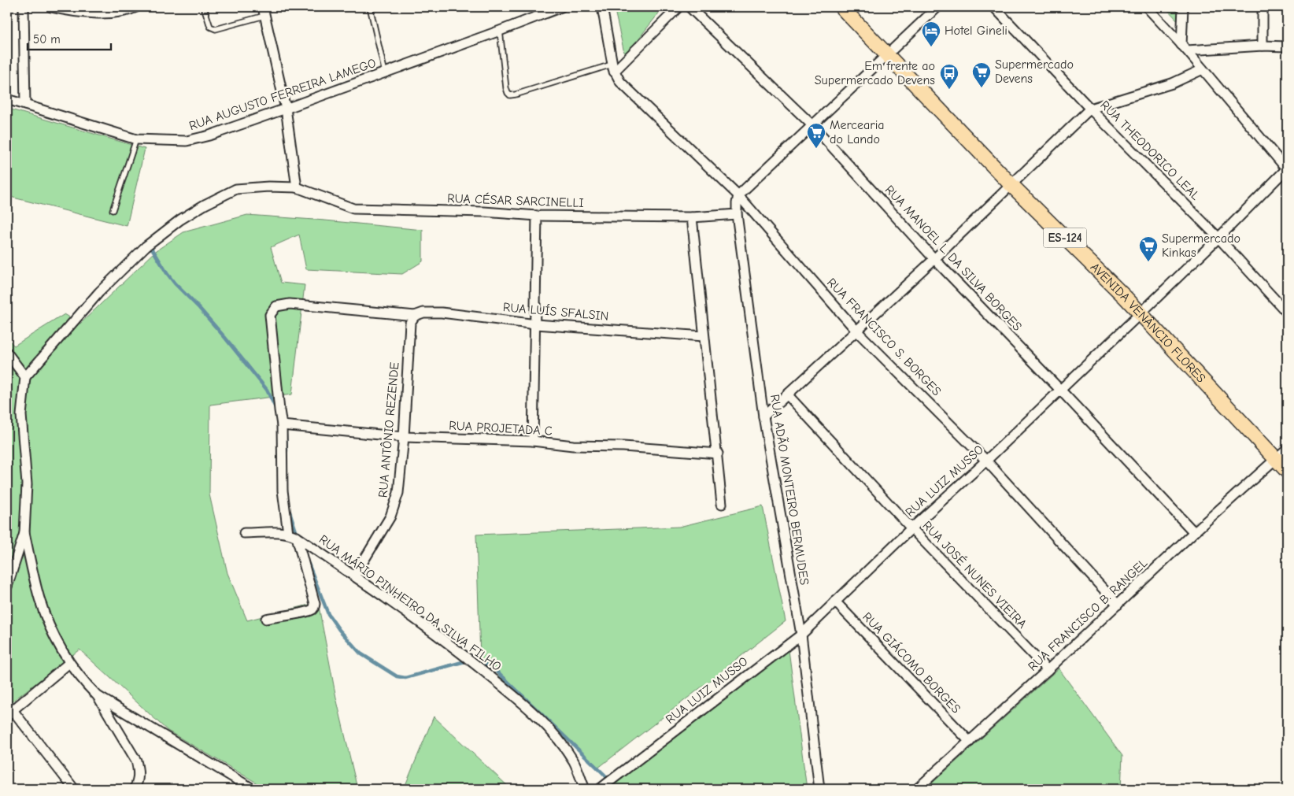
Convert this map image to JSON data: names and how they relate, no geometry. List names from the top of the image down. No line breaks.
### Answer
{"streets":{"main road":["ES-124","AVENIDA VENÂNCIO FLORES"],"street":["RUA AUGUSTO FERREIRA LAMEGO","RUA THEODORICO LEAL","RUA CÉSAR SARCINELLI","RUA MANOEL L. DA SILVA BORGES","RUA LUÍS SFALSIN","RUA FRANCISCO S. BORGES","RUA PROJETADA C","RUA ANTÔNIO REZENDE","RUA LUIZ MUSSO","RUA ADÃO MONTEIRO BERMUDES","RUA JOSÉ NUNES VIEIRA","RUA MÁRIO PINHEIRO DA SILVA FILHO","RUA FRANCISCO B. RANGEL","RUA GIÁCOMO BORGES"]},"crossings":[["RUA THEODORICO LEAL","RUA LUIZ MUSSO"],["RUA CÉSAR SARCINELLI","RUA ADÃO MONTEIRO BERMUDES"],["RUA MANOEL L. DA SILVA BORGES","RUA LUIZ MUSSO"],["RUA MANOEL L. DA SILVA BORGES","RUA FRANCISCO B. RANGEL"],["RUA LUÍS SFALSIN","RUA PROJETADA C"],["RUA LUÍS SFALSIN","RUA ANTÔNIO REZENDE"],["RUA LUÍS SFALSIN","RUA MÁRIO PINHEIRO DA SILVA FILHO"],["AVENIDA VENÂNCIO FLORES","RUA LUIZ MUSSO"],["AVENIDA VENÂNCIO FLORES","RUA FRANCISCO B. RANGEL"],["RUA FRANCISCO S. BORGES","RUA LUIZ MUSSO"],["RUA FRANCISCO S. BORGES","RUA ADÃO MONTEIRO BERMUDES"],["RUA FRANCISCO S. BORGES","RUA FRANCISCO B. RANGEL"],["RUA PROJETADA C","RUA ANTÔNIO REZENDE"],["RUA ANTÔNIO REZENDE","RUA MÁRIO PINHEIRO DA SILVA FILHO"],["RUA LUIZ MUSSO","RUA ADÃO MONTEIRO BERMUDES"],["RUA LUIZ MUSSO","RUA JOSÉ NUNES VIEIRA"],["RUA LUIZ MUSSO","RUA GIÁCOMO BORGES"],["RUA JOSÉ NUNES VIEIRA","RUA FRANCISCO B. RANGEL"],["RUA FRANCISCO B. RANGEL","RUA GIÁCOMO BORGES"]],"places":{"hotel":["Hotel Gineli"],"supermarket":["Supermercado Devens","Mercearia do Lando","Supermercado Kinkas"],"bus stop":["Em frente ao Supermercado Devens"]},"scale_bar":"50 m"}
